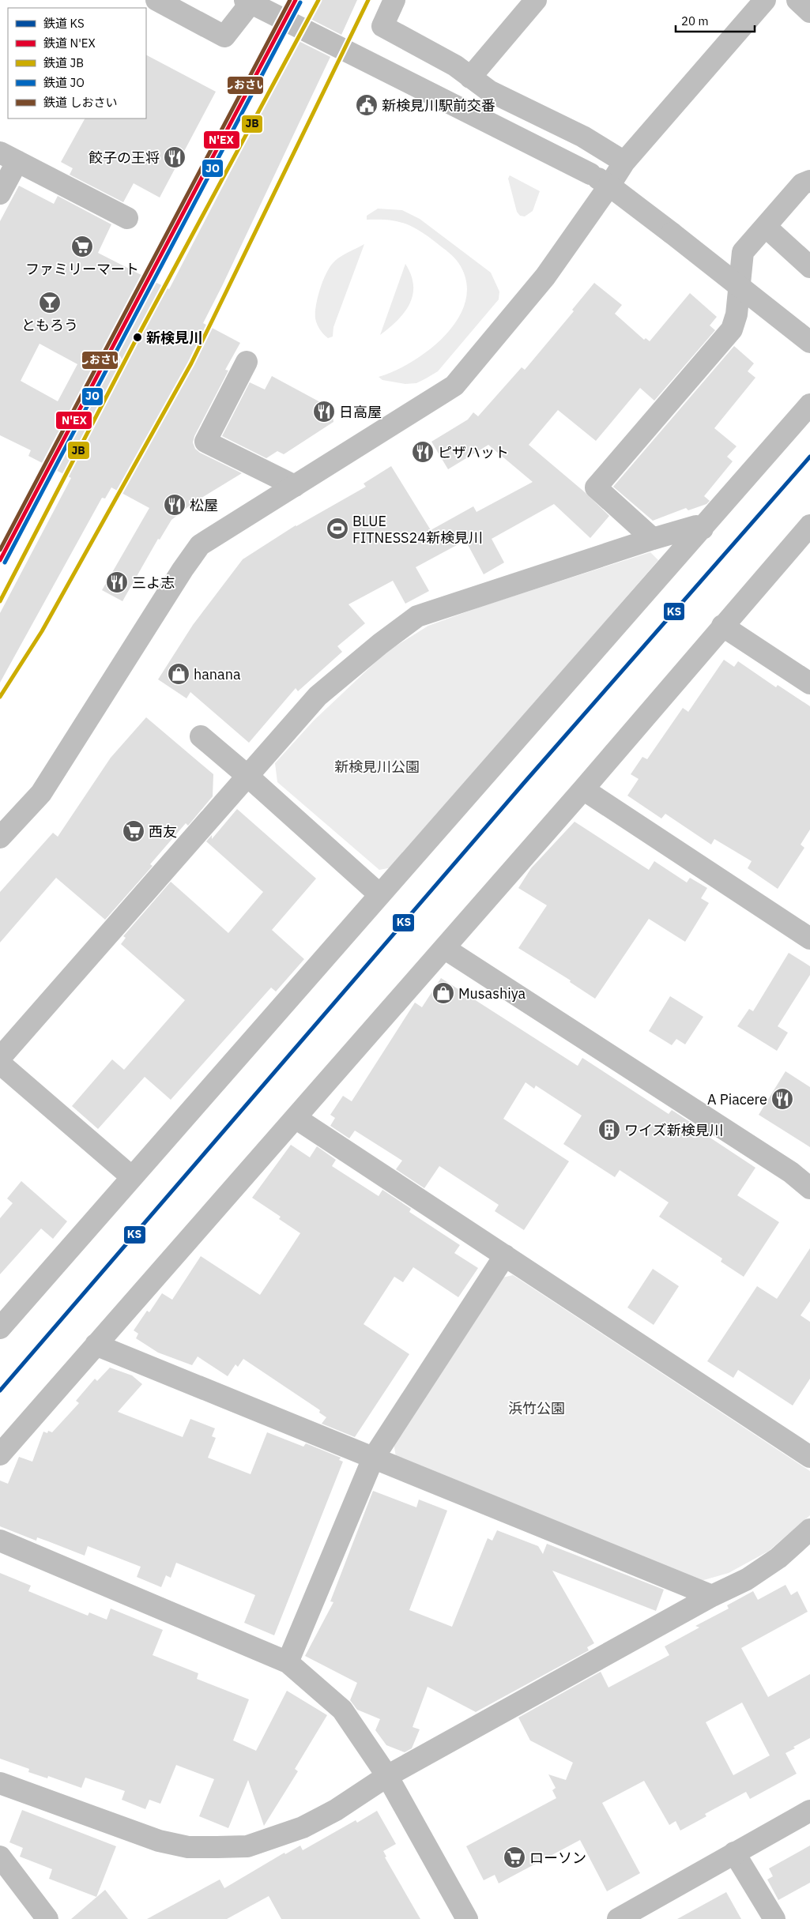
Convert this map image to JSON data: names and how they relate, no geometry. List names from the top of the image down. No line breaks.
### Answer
{"parks":["新検見川公園","浜竹公園"],"places":{"public building":["新検見川駅前交番"],"restaurant":["餃子の王将","日高屋","ピザハット","松屋","三よ志","A Piacere"],"supermarket":["ファミリーマート","西友","ローソン"],"bar":["ともろう"],"other":["新検見川"],"sports":["BLUE FITNESS24新検見川"],"shop":["hanana","Musashiya"],"building":["ワイズ新検見川"]},"lines":["rail line N'EX","rail line JB","rail line しおさい","rail line JO","rail line KS"],"legend":["鉄道 KS","鉄道 N'EX","鉄道 JB","鉄道 JO","鉄道 しおさい"],"scale_bar":"20 m"}
